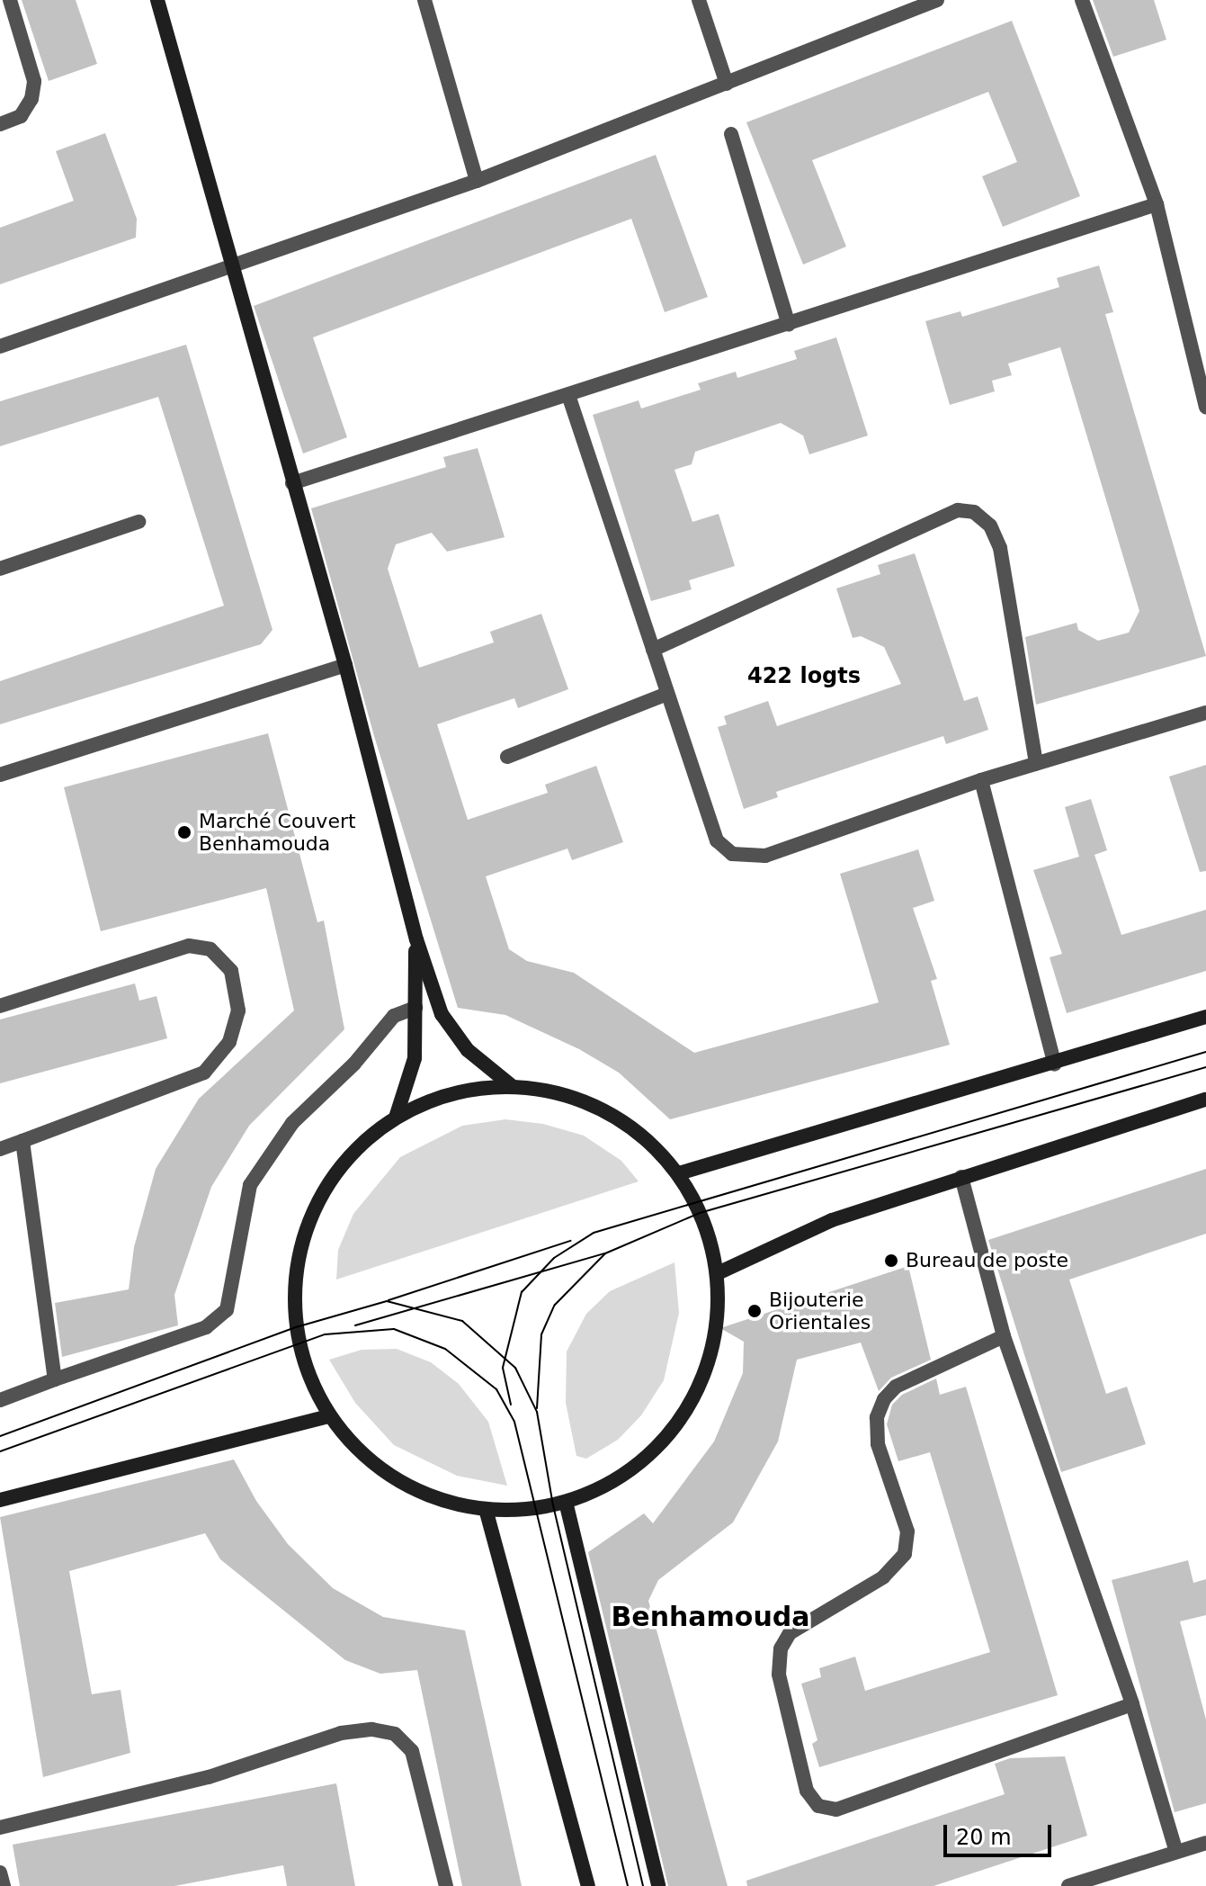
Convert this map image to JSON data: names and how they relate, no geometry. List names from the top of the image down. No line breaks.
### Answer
{"districts":["422 logts","Benhamouda"],"places":["Marché Couvert Benhamouda","Bureau de poste","Bijouterie Orientales"],"scale_bar":"20 m"}
